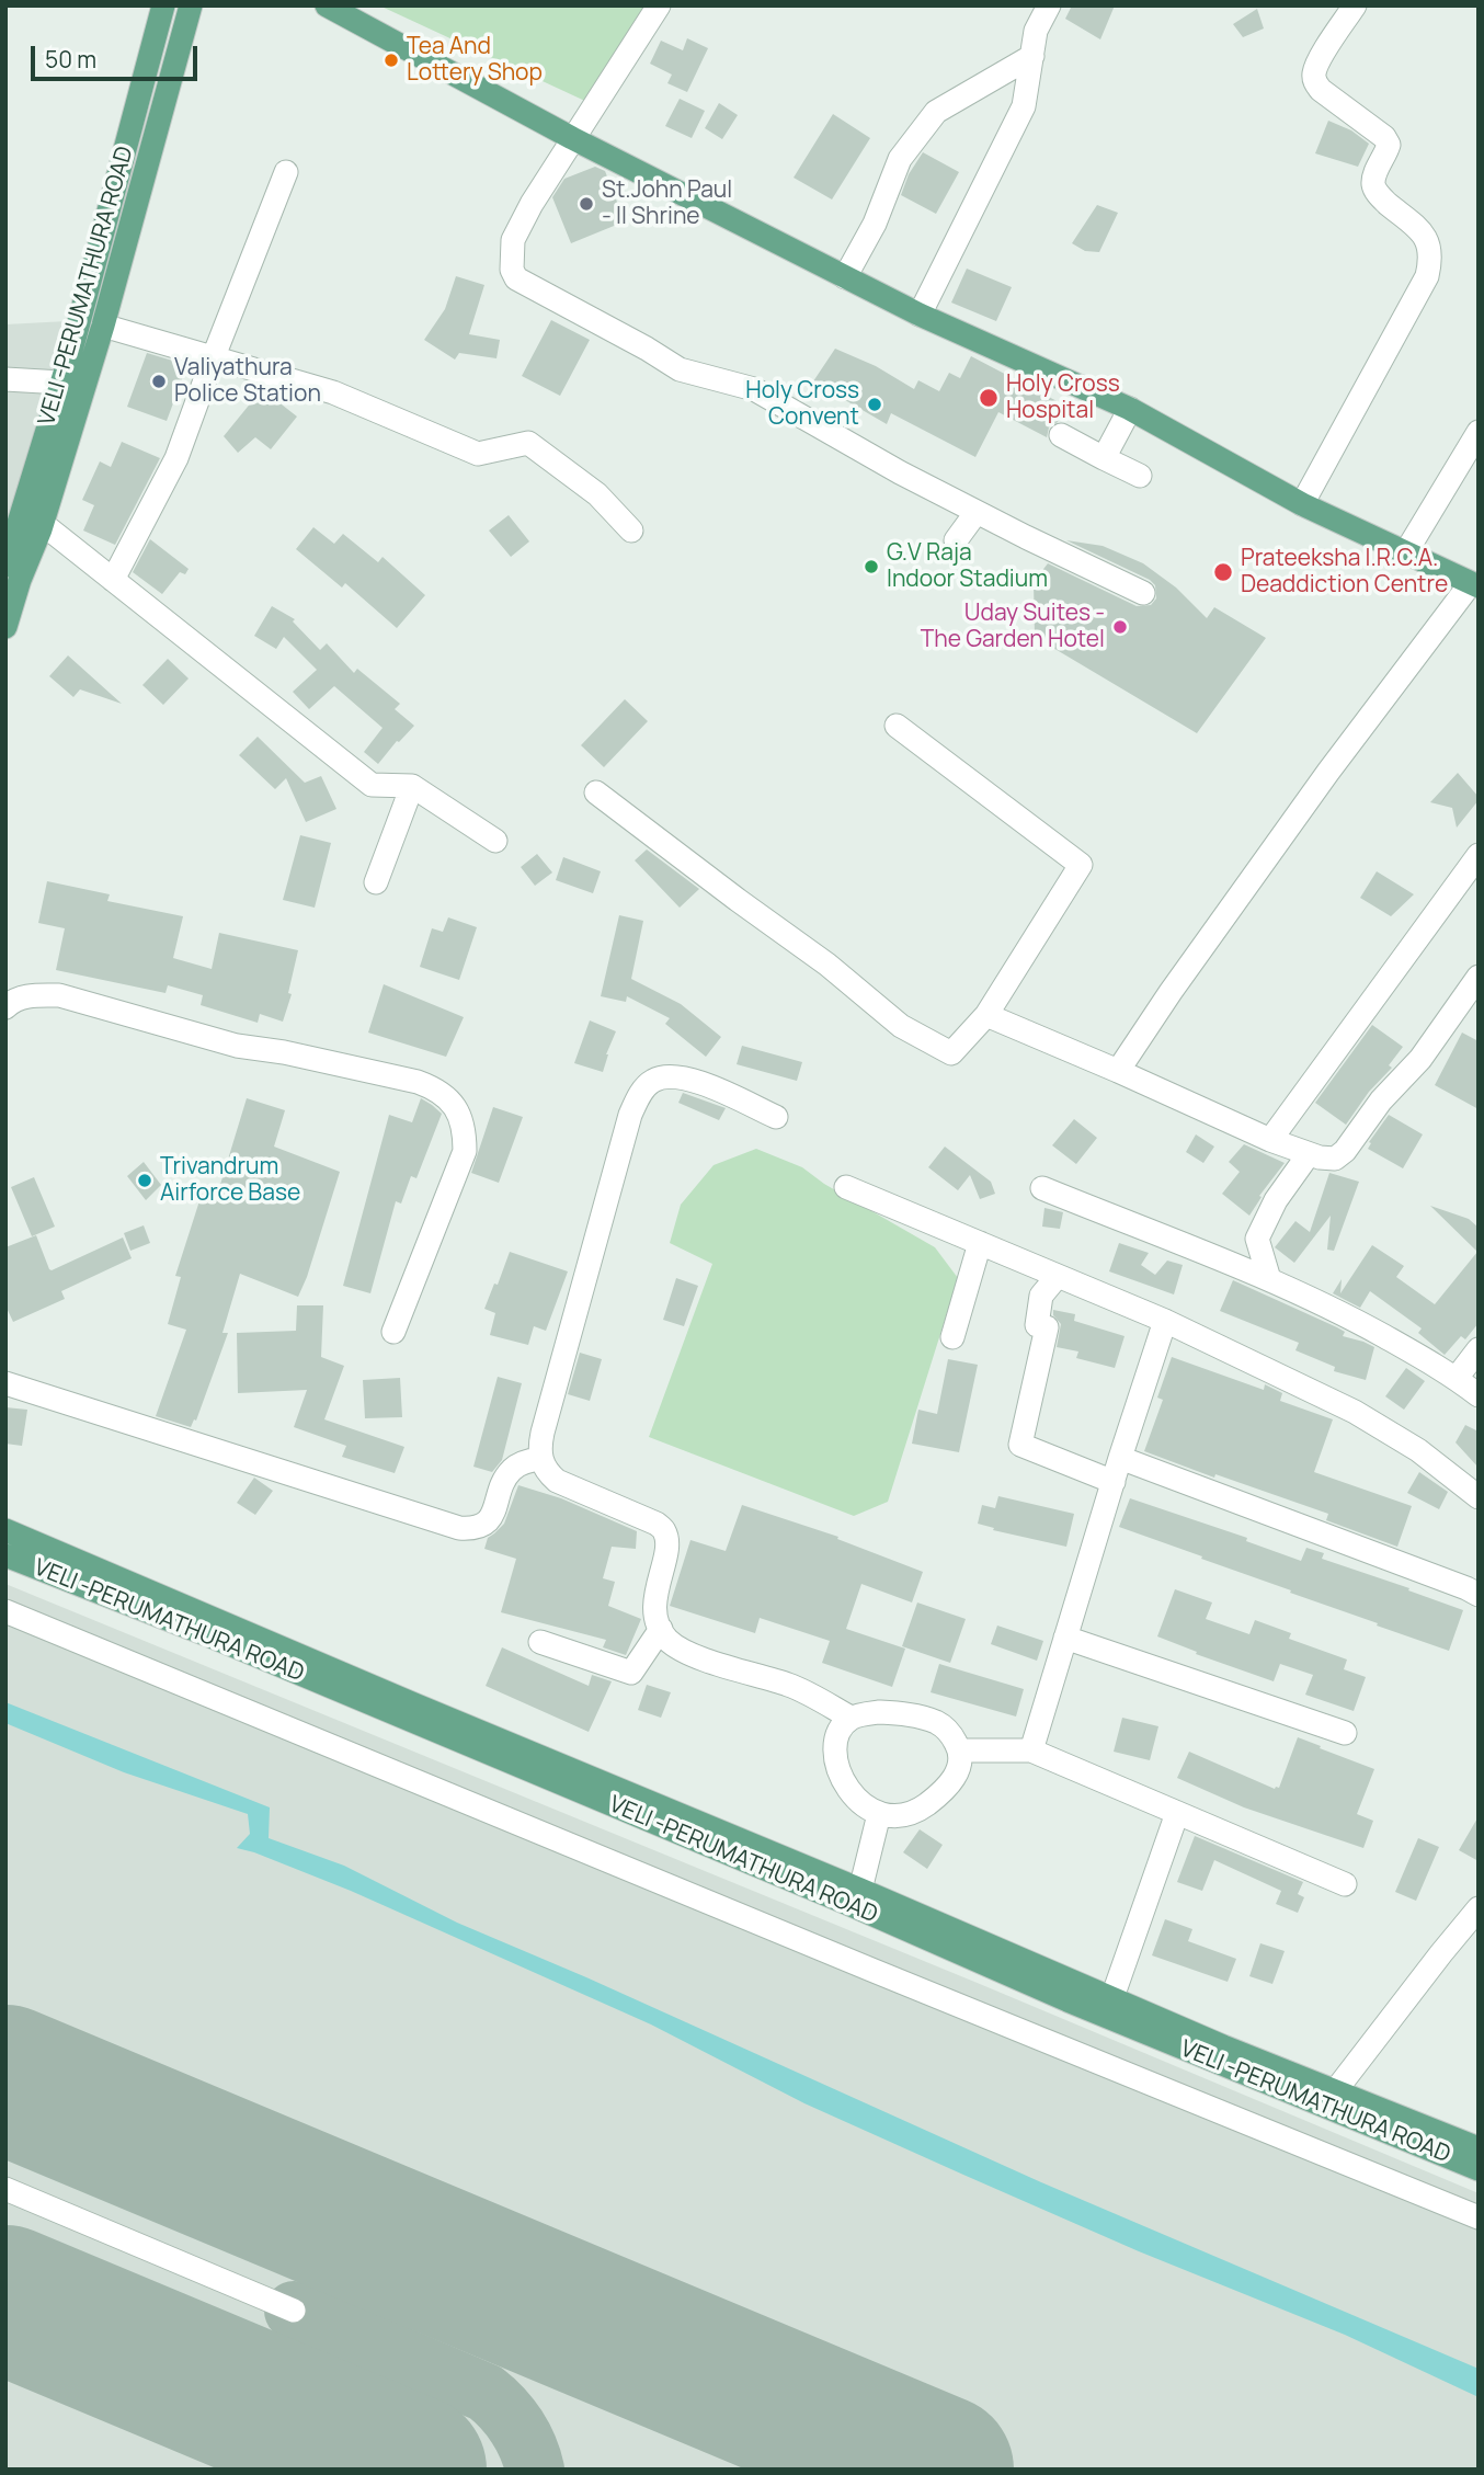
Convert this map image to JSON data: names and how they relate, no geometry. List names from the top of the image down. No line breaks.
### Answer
{"streets":{"main road":["VELI -PERUMATHURA ROAD"]},"places":["Tea And Lottery Shop","St.John Paul - II Shrine","Valiyathura Police Station","Holy Cross Hospital","Holy Cross Convent","G.V Raja Indoor Stadium","Prateeksha I.R.C.A. Deaddiction Centre","Uday Suites - The Garden Hotel","Trivandrum Airforce Base"],"scale_bar":"50 m"}
